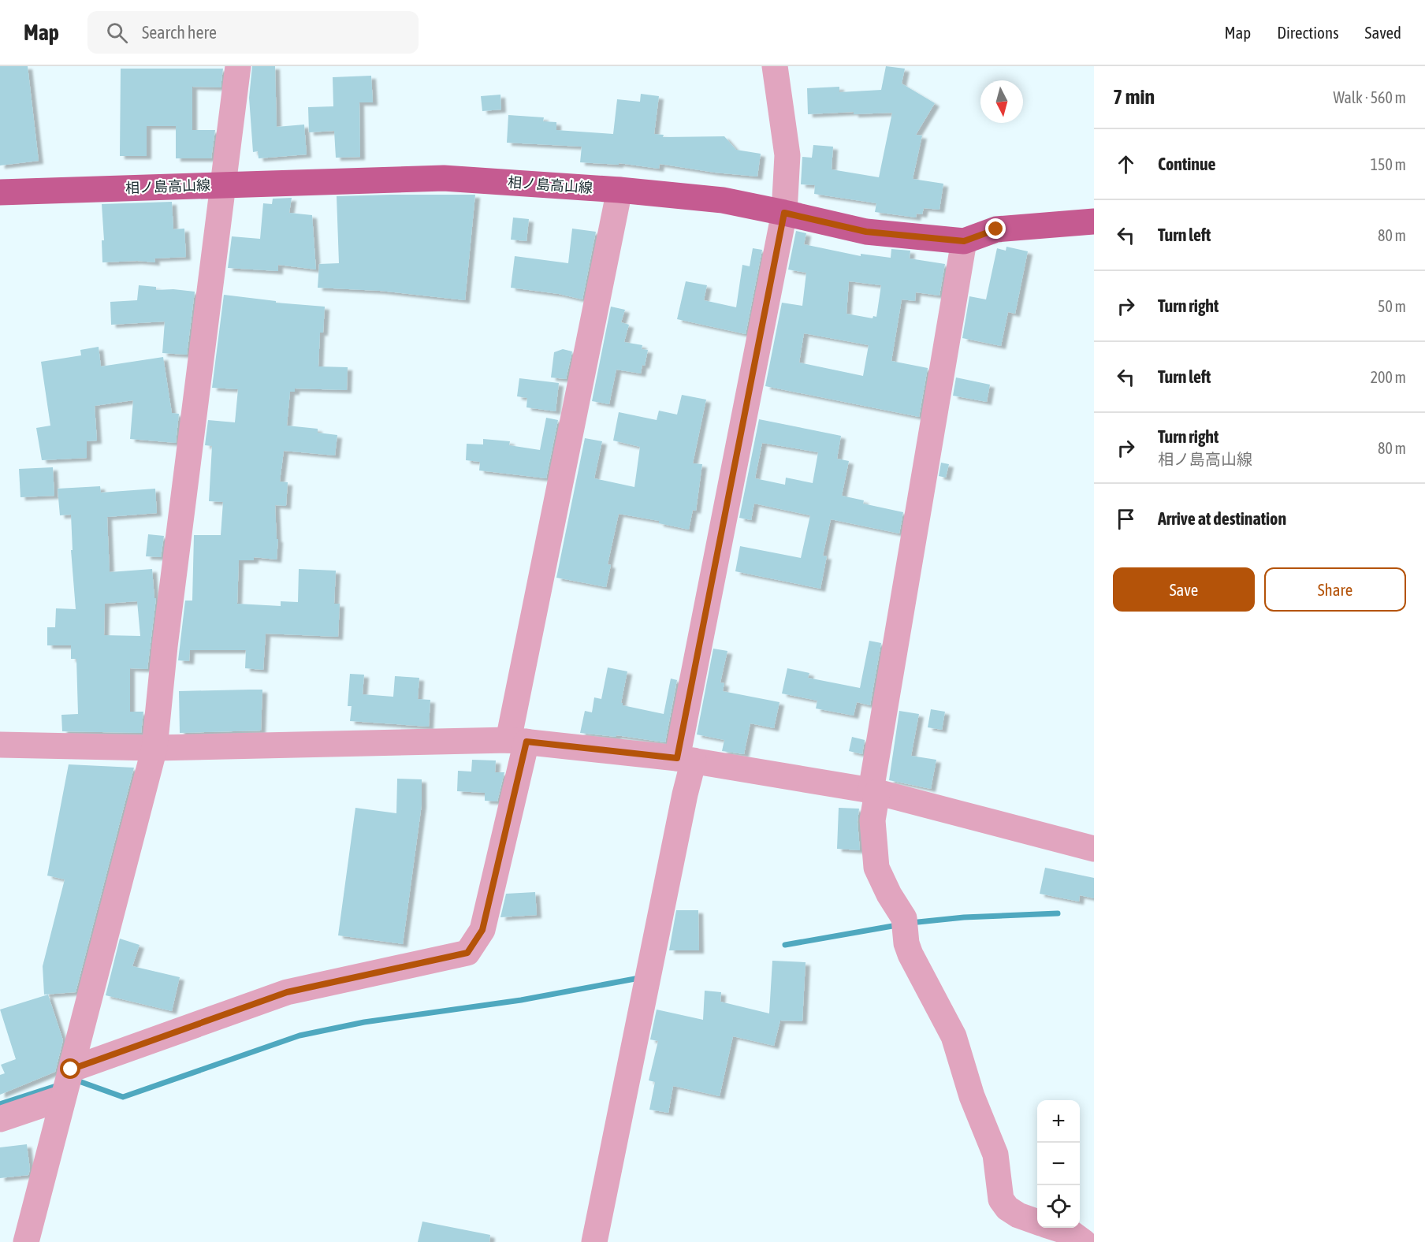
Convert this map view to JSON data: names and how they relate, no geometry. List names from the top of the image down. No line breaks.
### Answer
{"streets":{"main road":["相ノ島高山線"]},"north":"bottom","page":{"header":"Map","search":"Search here","nav":["Map","Directions","Saved"],"heading":["7 min","Walk · 560 m"],"list":[["Continue","150 m"],["Turn left","80 m"],["Turn right","50 m"],["Turn left","200 m"],["Turn right","相ノ島高山線","80 m"],"Arrive at destination"],"buttons":["Save","Share"],"map_buttons":["+","−"]}}
